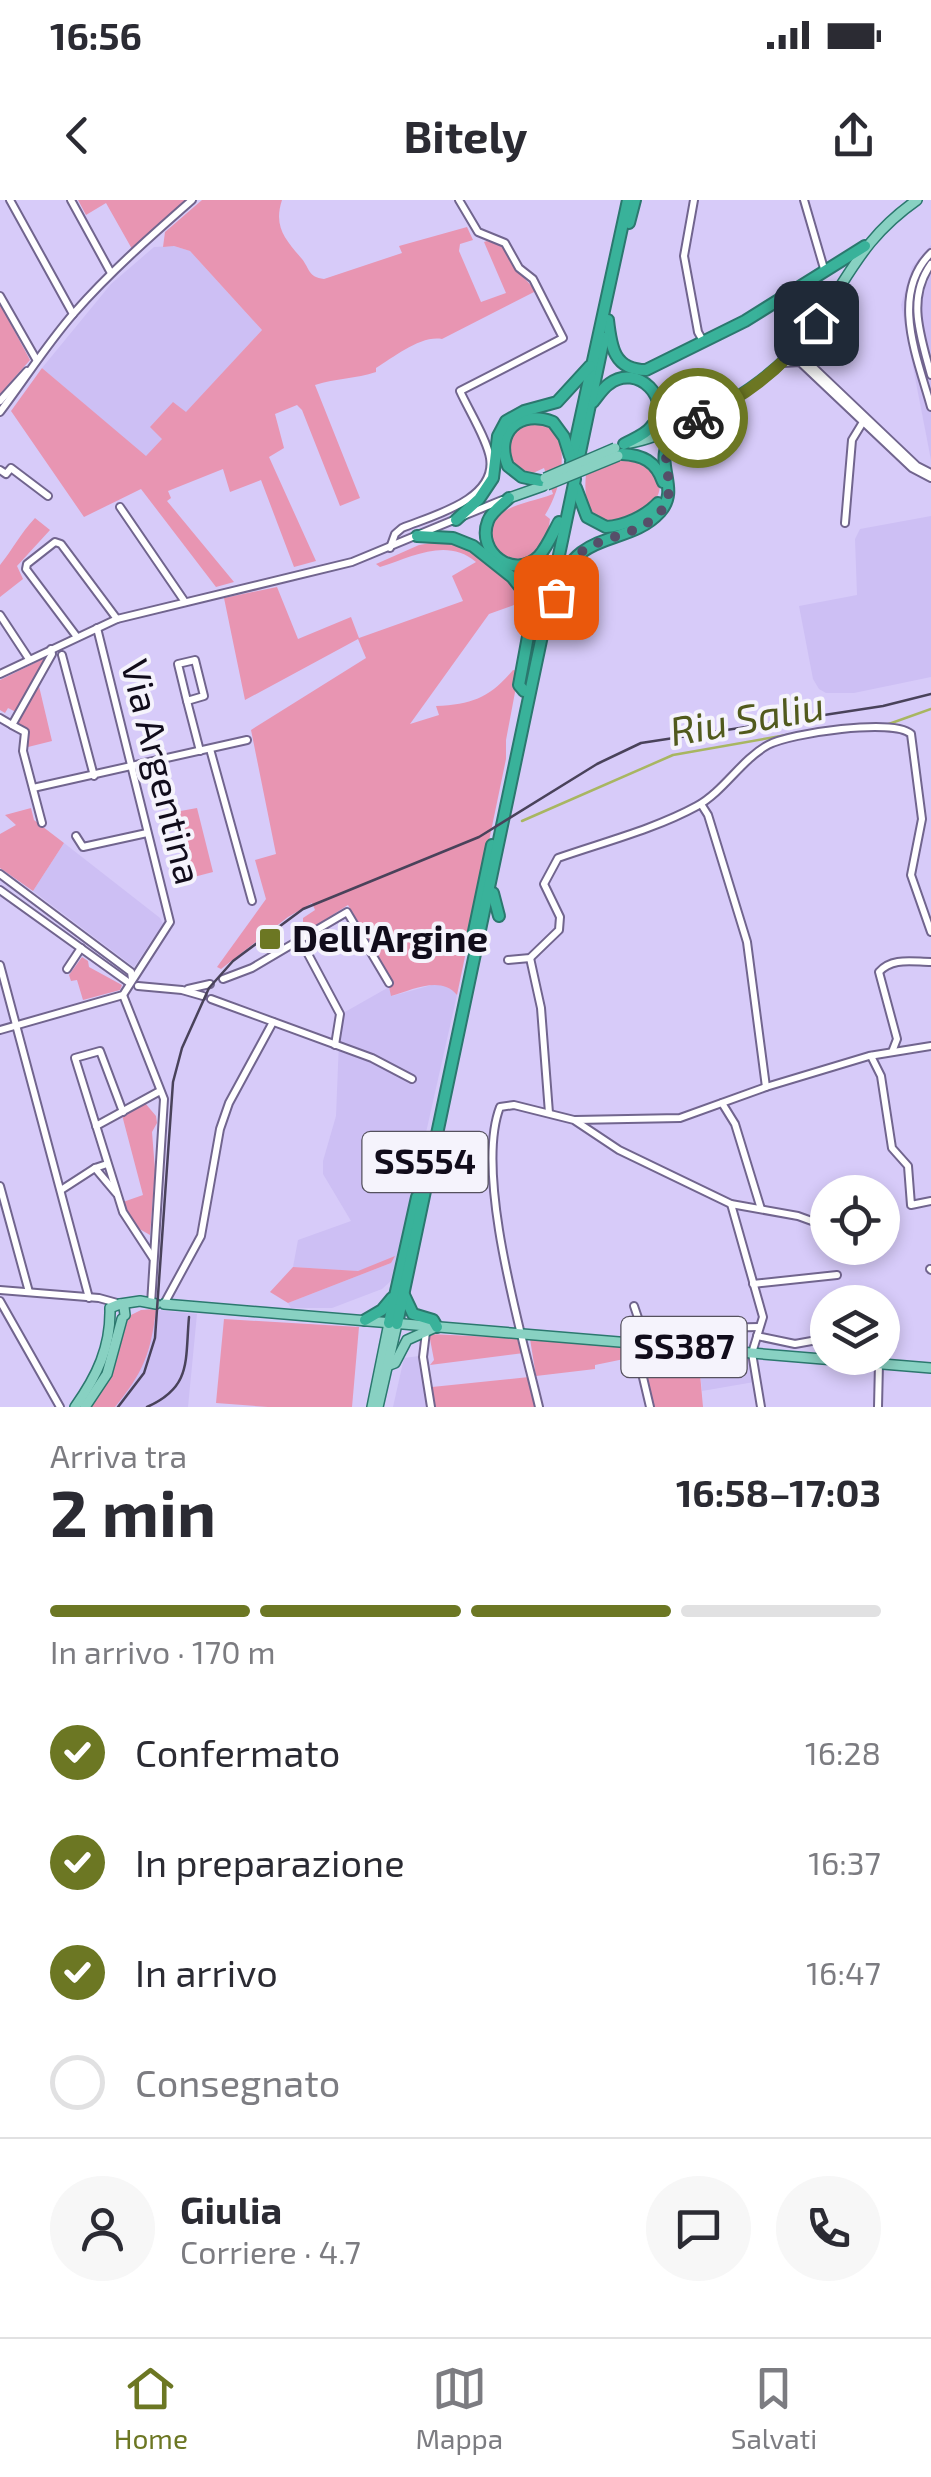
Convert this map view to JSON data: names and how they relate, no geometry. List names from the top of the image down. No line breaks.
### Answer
{"streets":{"highway":["SS554"],"main road":["SS387"],"street":["Via Argentina"]},"crossings":[["SS554","SS387"]],"water":["Riu Saliu"],"places":{"transit":["Dell'Argine"]},"page":{"status":"16:56","header":"Bitely","heading":["2 min","Arriva tra","16:58–17:03"],"panel":["Giulia","Corriere · 4.7"],"bar":"In arrivo · 170 m","list":[["Confermato","16:28"],["In preparazione","16:37"],["In arrivo","16:47"],"Consegnato"],"tabs":["Home","Mappa","Salvati"]}}
